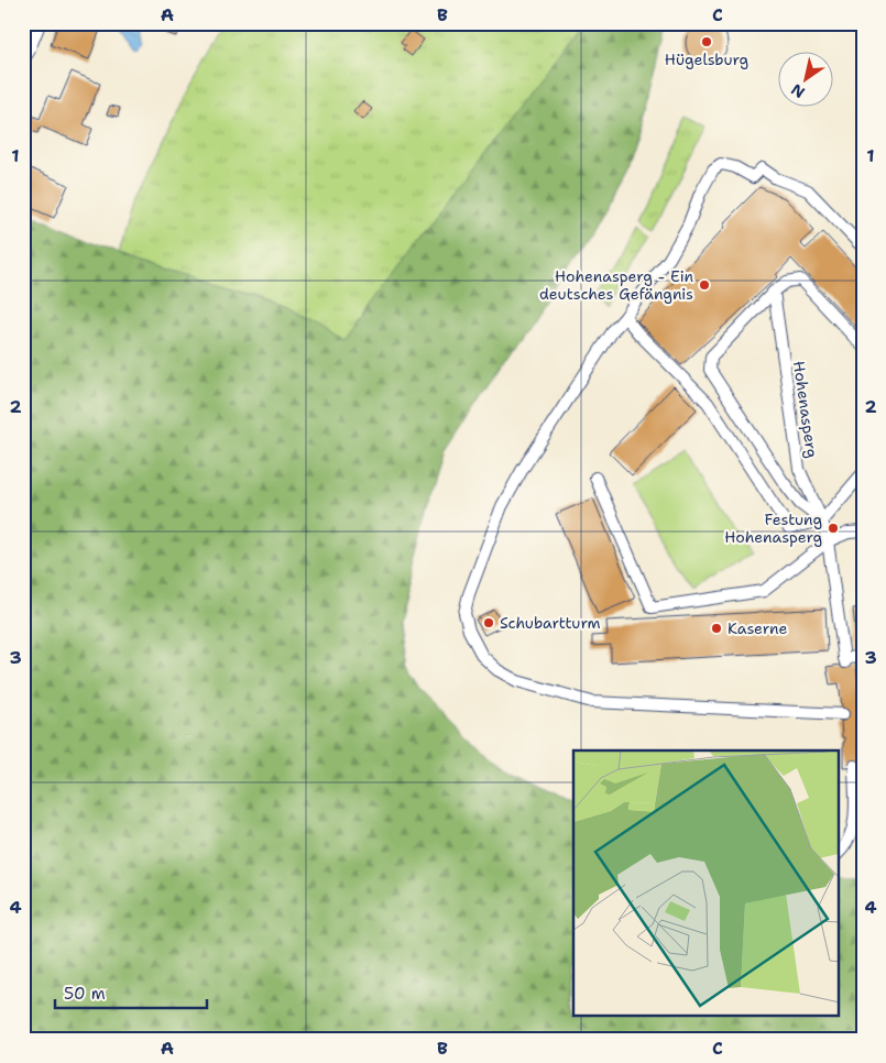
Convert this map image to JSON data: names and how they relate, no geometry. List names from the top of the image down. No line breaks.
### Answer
{"streets":{"lane":["Hohenasperg"]},"places":["Hügelsburg","Hohenasperg - Ein deutsches Gefängnis","Festung Hohenasperg","Schubartturm","Kaserne"],"scale_bar":"50 m","north":"bottom left","grid":{"columns":["A","B","C"],"rows":["1","2","3","4"]}}
